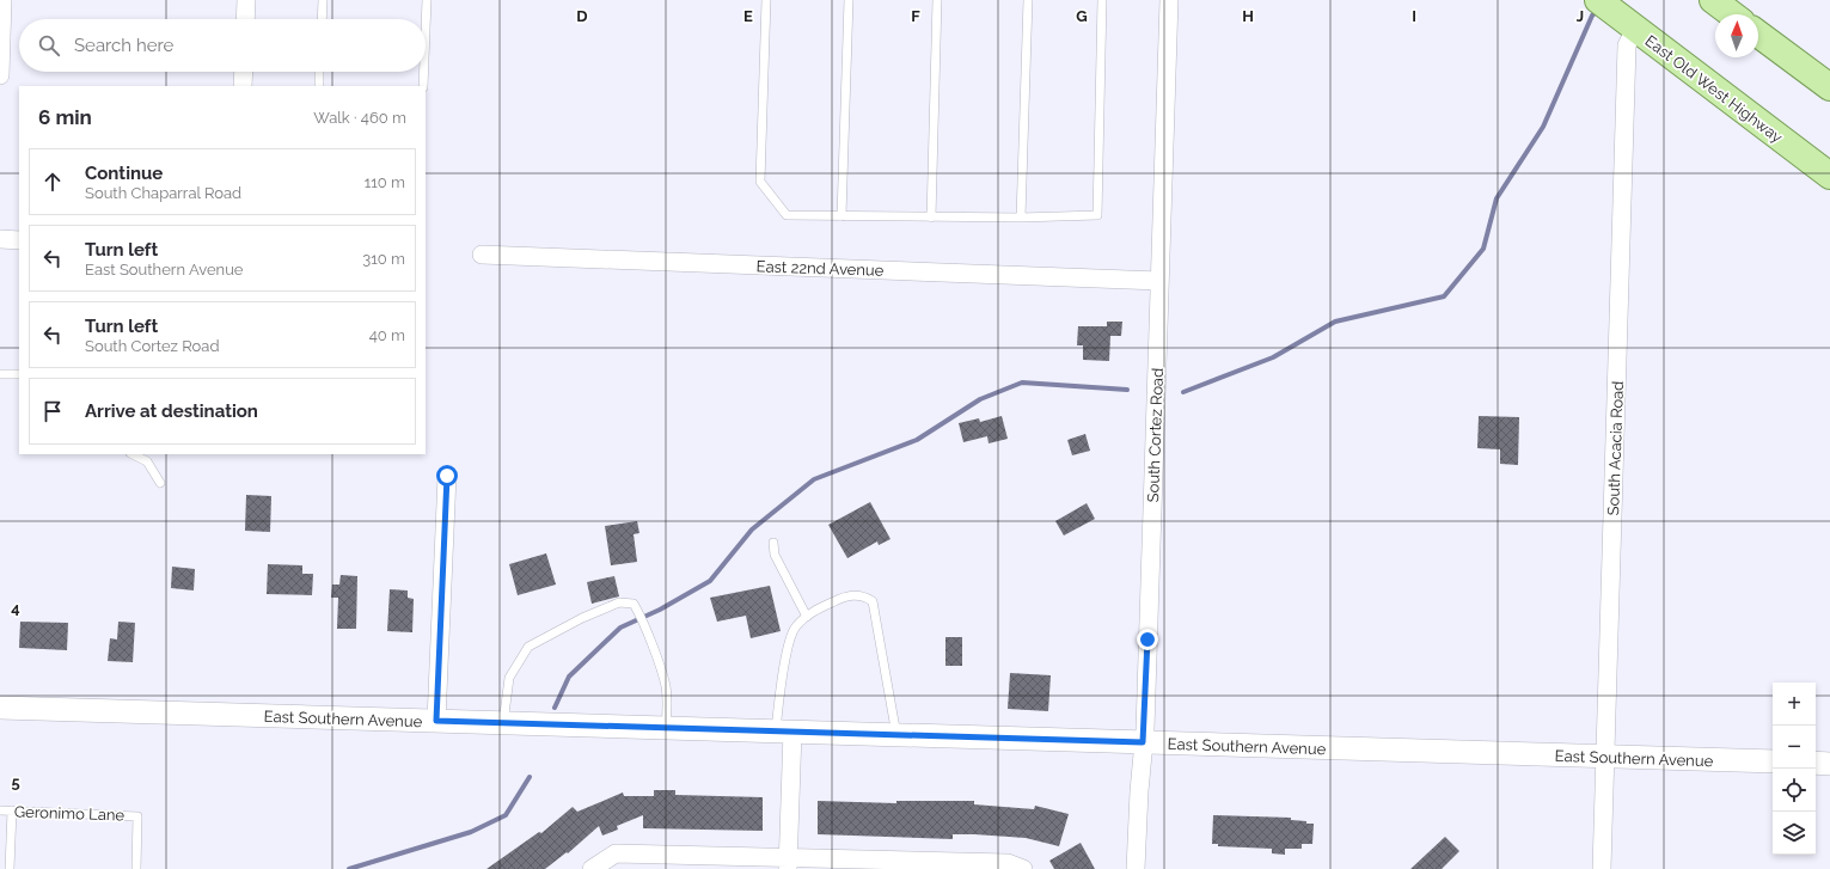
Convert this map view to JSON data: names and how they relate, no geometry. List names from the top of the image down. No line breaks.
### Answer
{"streets":{"main road":["East Old West Highway"],"street":["East 22nd Avenue","South Cortez Road","South Acacia Road","East Southern Avenue"],"lane":["Geronimo Lane"]},"crossings":[["East Old West Highway","South Acacia Road"],["East 22nd Avenue","South Cortez Road"],["South Cortez Road","East Southern Avenue"],["South Acacia Road","East Southern Avenue"]],"north":"top","page":{"search":"Search here","heading":["6 min","Walk · 460 m"],"list":[["Continue","South Chaparral Road","110 m"],["Turn left","East Southern Avenue","310 m"],["Turn left","South Cortez Road","40 m"],"Arrive at destination"],"map_buttons":["+","−"]},"grid":{"columns":["D","E","F","G","H","I","J"],"rows":["4","5"]}}
